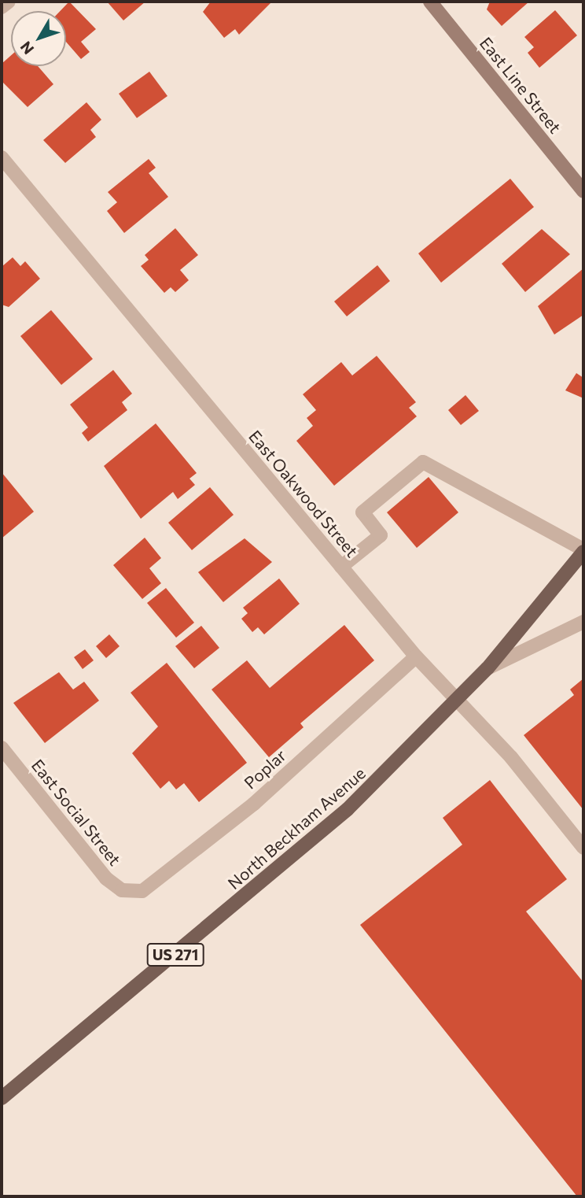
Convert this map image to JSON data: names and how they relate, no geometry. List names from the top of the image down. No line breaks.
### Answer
{"streets":{"main road":["North Beckham Avenue","US 271"],"street":["East Line Street","East Oakwood Street","Poplar","East Social Street"]},"crossings":[["East Oakwood Street","Poplar"],["East Oakwood Street","North Beckham Avenue"],["Poplar","East Social Street"]],"north":"bottom left"}
